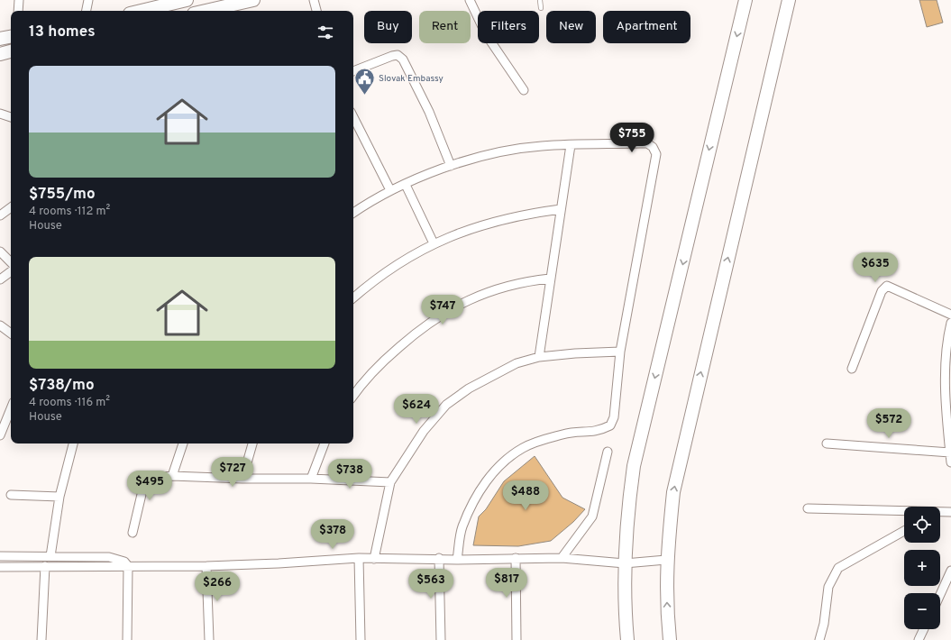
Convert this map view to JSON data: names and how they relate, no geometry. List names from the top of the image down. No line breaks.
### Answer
{"places":{"public building":["Slovak Embassy"]},"page":{"chip":["Buy","Rent","Filters","New","Apartment"],"heading":"13 homes","list":[{"name":"$755/mo","note":"4 rooms · 112 m² · House"},{"name":"$738/mo","note":"4 rooms · 116 m² · House"}],"price":["$755","$635","$747","$624","$572","$727","$738","$495","$488","$378","$817","$563","$266"],"map_buttons":["+","−"]}}
